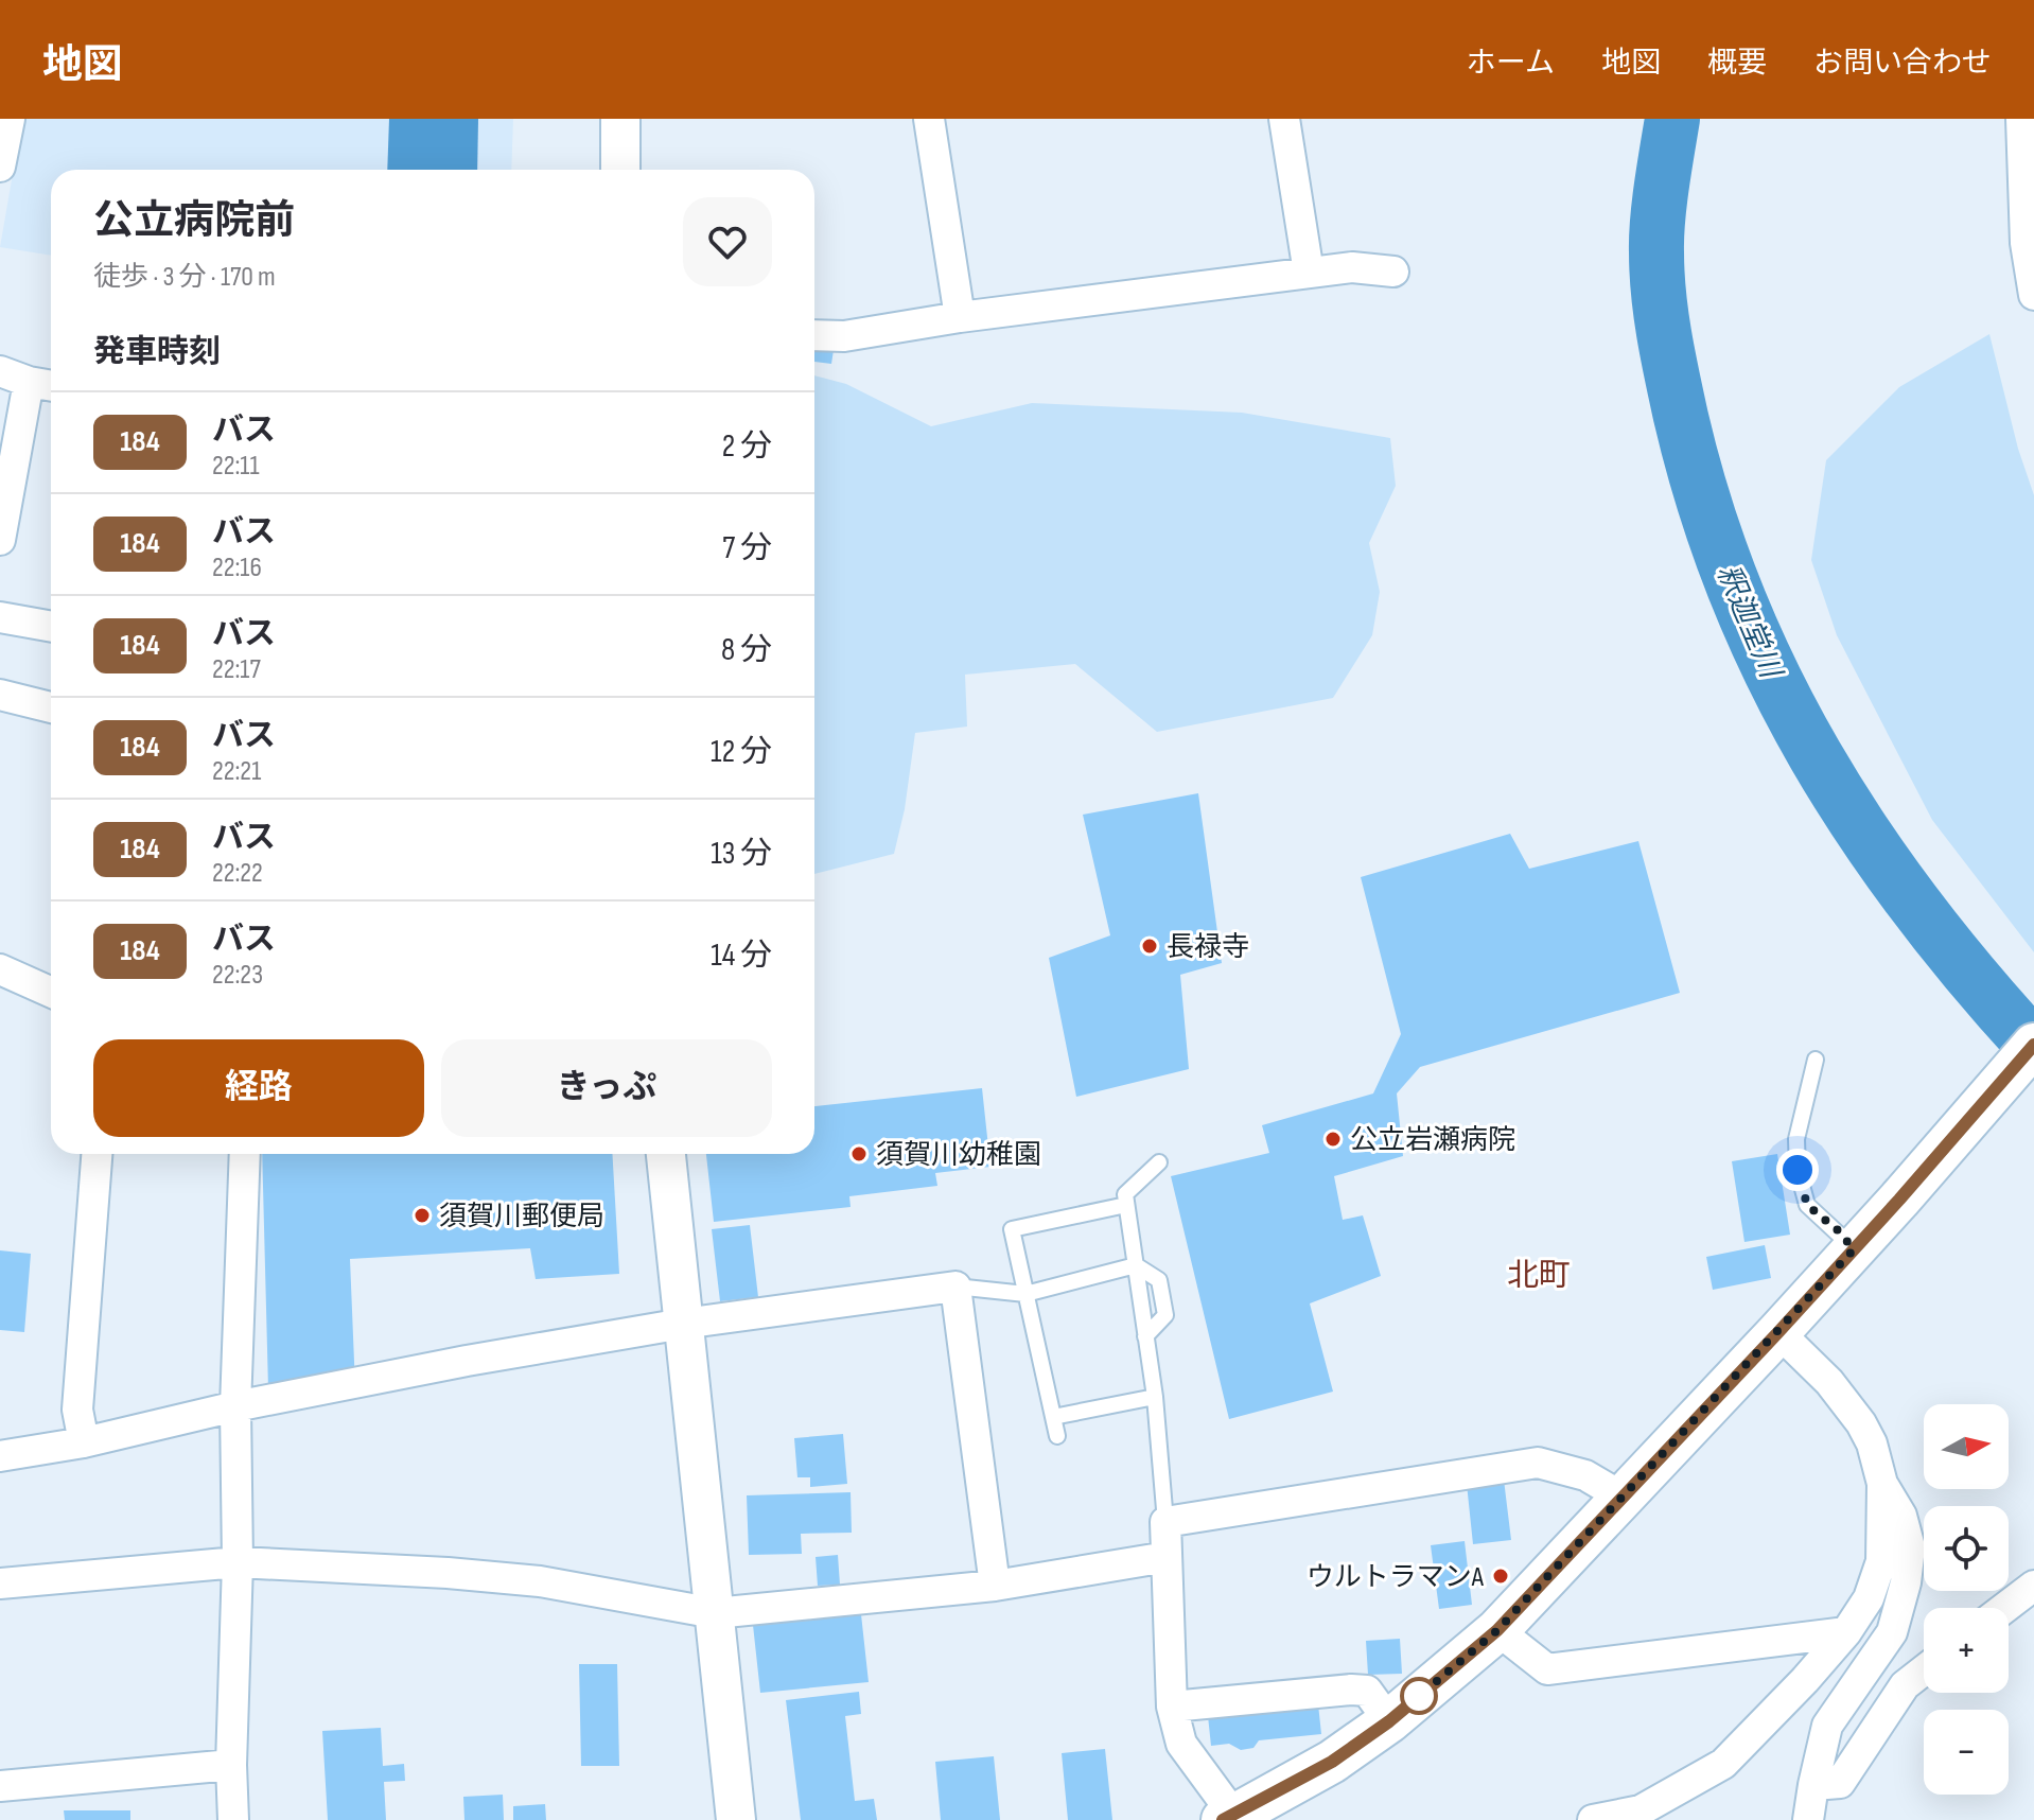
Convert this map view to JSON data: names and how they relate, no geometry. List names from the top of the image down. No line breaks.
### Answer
{"districts":["北町"],"water":["釈迦堂川"],"places":["長禄寺","公立岩瀬病院","須賀川幼稚園","須賀川郵便局","ウルトラマンA"],"lines":["bus line 184"],"north":"right","page":{"header":"地図","nav":["ホーム","地図","概要","お問い合わせ"],"heading":[["公立病院前","徒歩 · 3 分 · 170 m"],"発車時刻"],"list":[{"mark":"184","name":"バス","note":"22:11","value":"2 分"},{"mark":"184","name":"バス","note":"22:16","value":"7 分"},{"mark":"184","name":"バス","note":"22:17","value":"8 分"},{"mark":"184","name":"バス","note":"22:21","value":"12 分"},{"mark":"184","name":"バス","note":"22:22","value":"13 分"},{"mark":"184","name":"バス","note":"22:23","value":"14 分"}],"buttons":["経路","きっぷ"],"map_buttons":["+","−"]}}
